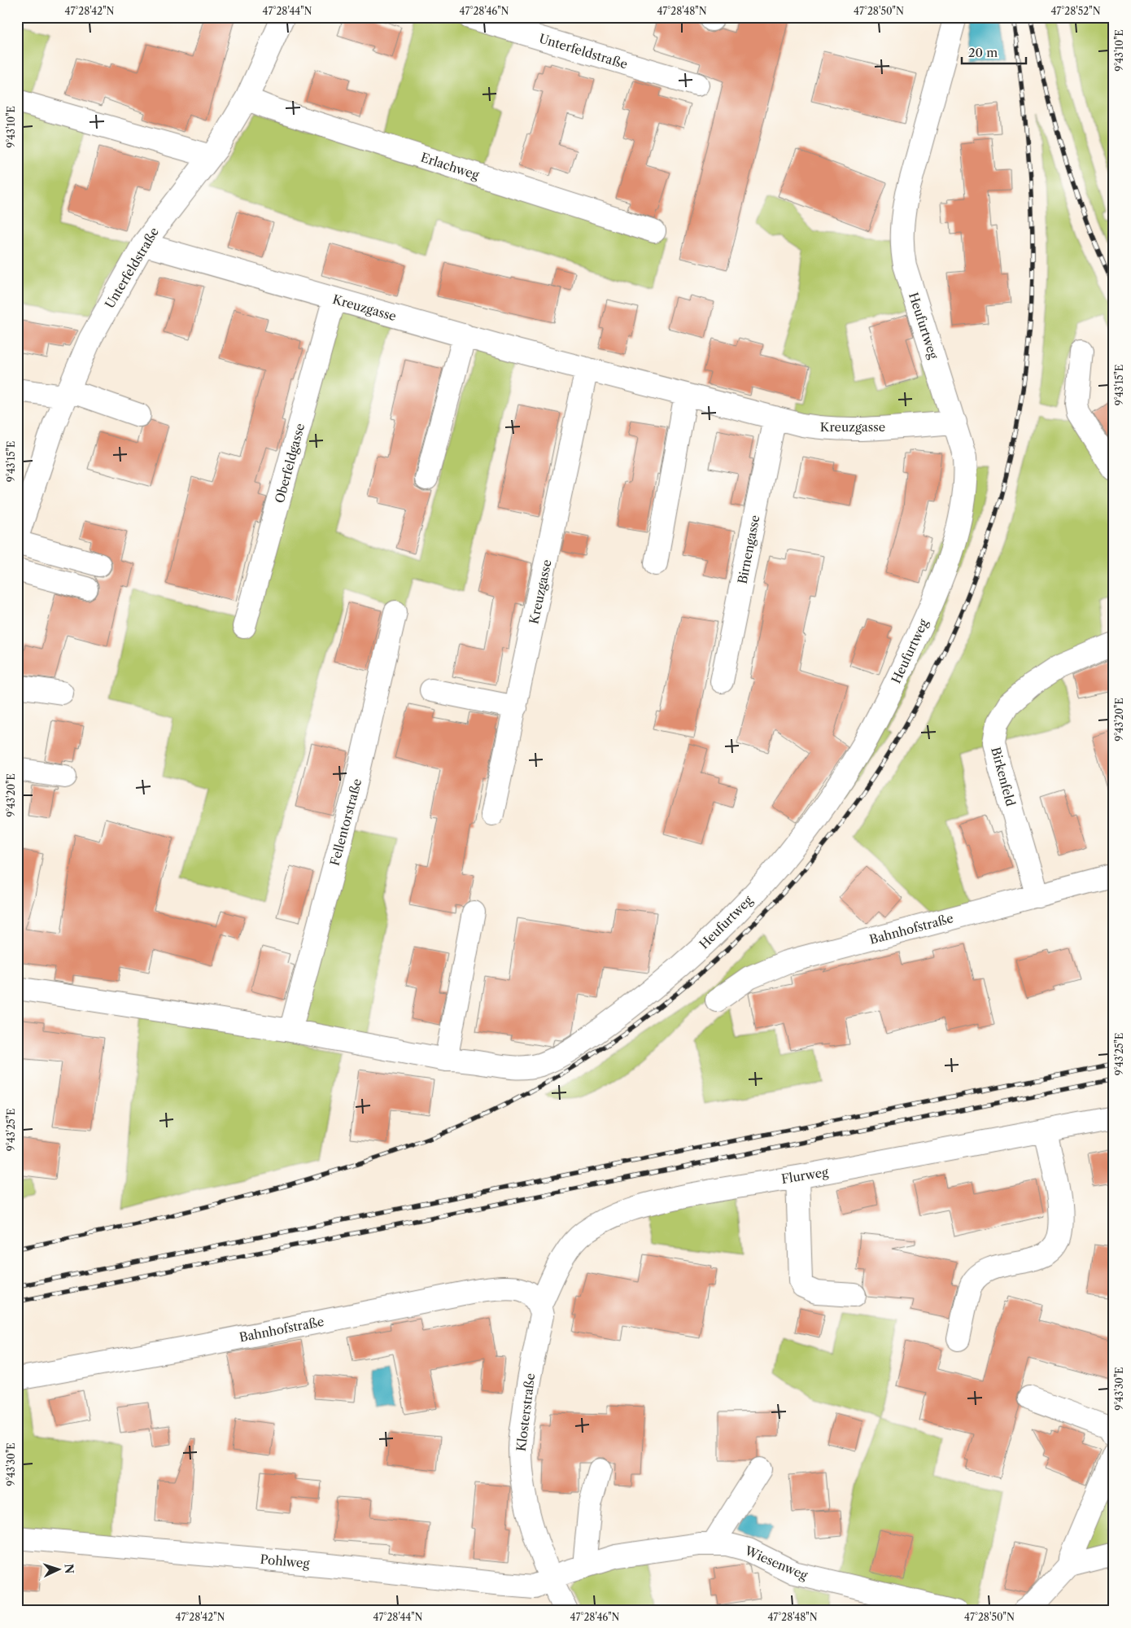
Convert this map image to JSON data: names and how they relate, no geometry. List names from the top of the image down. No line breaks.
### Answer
{"streets":{"street":["Unterfeldstraße","Erlachweg","Kreuzgasse","Heufurtweg","Oberfeldgasse","Birnengasse","Birkenfeld","Fellentorstraße","Bahnhofstraße","Flurweg","Klosterstraße","Pohlweg","Wiesenweg"]},"crossings":[["Unterfeldstraße","Erlachweg"],["Unterfeldstraße","Kreuzgasse"],["Kreuzgasse","Heufurtweg"],["Kreuzgasse","Oberfeldgasse"],["Kreuzgasse","Birnengasse"],["Birkenfeld","Bahnhofstraße"],["Bahnhofstraße","Flurweg"],["Bahnhofstraße","Klosterstraße"],["Flurweg","Klosterstraße"],["Klosterstraße","Pohlweg"],["Klosterstraße","Wiesenweg"],["Pohlweg","Wiesenweg"]],"scale_bar":"20 m","north":"right","coordinates":["47°28'42\"N","47°28'44\"N","47°28'46\"N","47°28'48\"N","47°28'50\"N","47°28'52\"N","9°43'10\"E","9°43'15\"E","9°43'20\"E","9°43'25\"E","9°43'30\"E"]}
